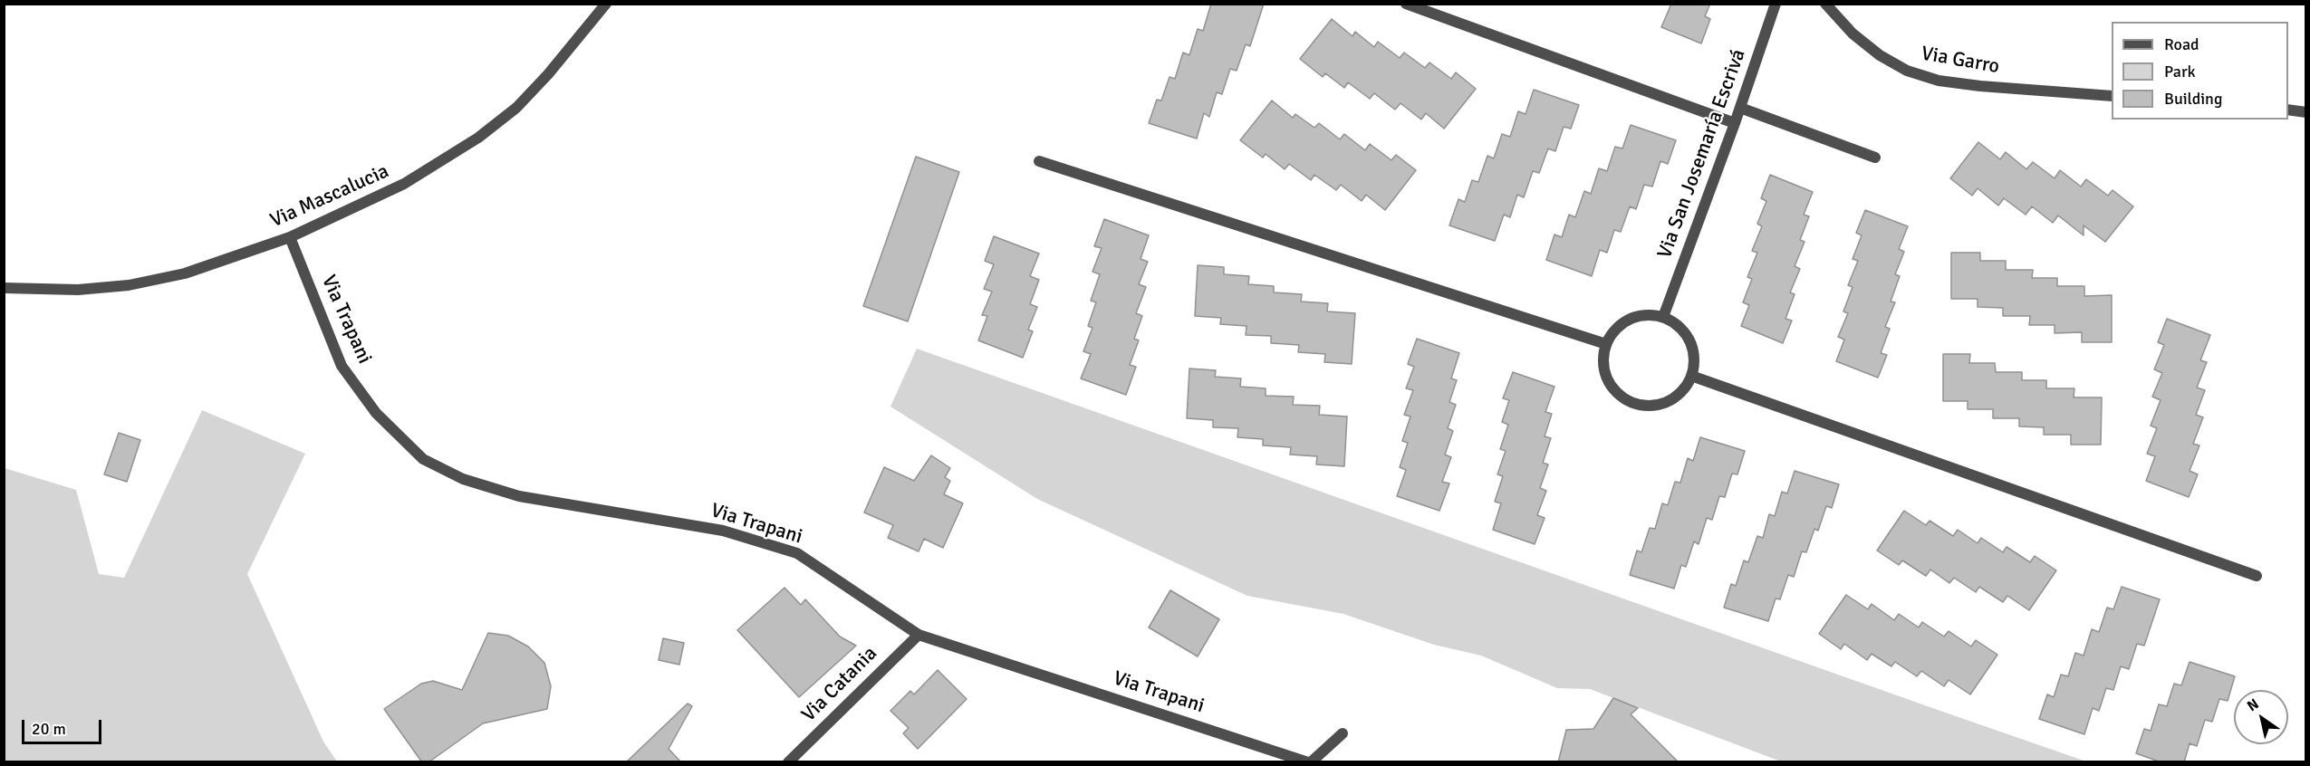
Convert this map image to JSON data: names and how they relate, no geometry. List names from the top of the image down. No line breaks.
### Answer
{"streets":{"street":["Via Garro","Via San Josemaría Escrivá","Via Mascalucia","Via Trapani","Via Catania"]},"crossings":[["Via Mascalucia","Via Trapani"],["Via Trapani","Via Catania"]],"legend":["Road","Park","Building"],"scale_bar":"20 m","north":"top left"}
